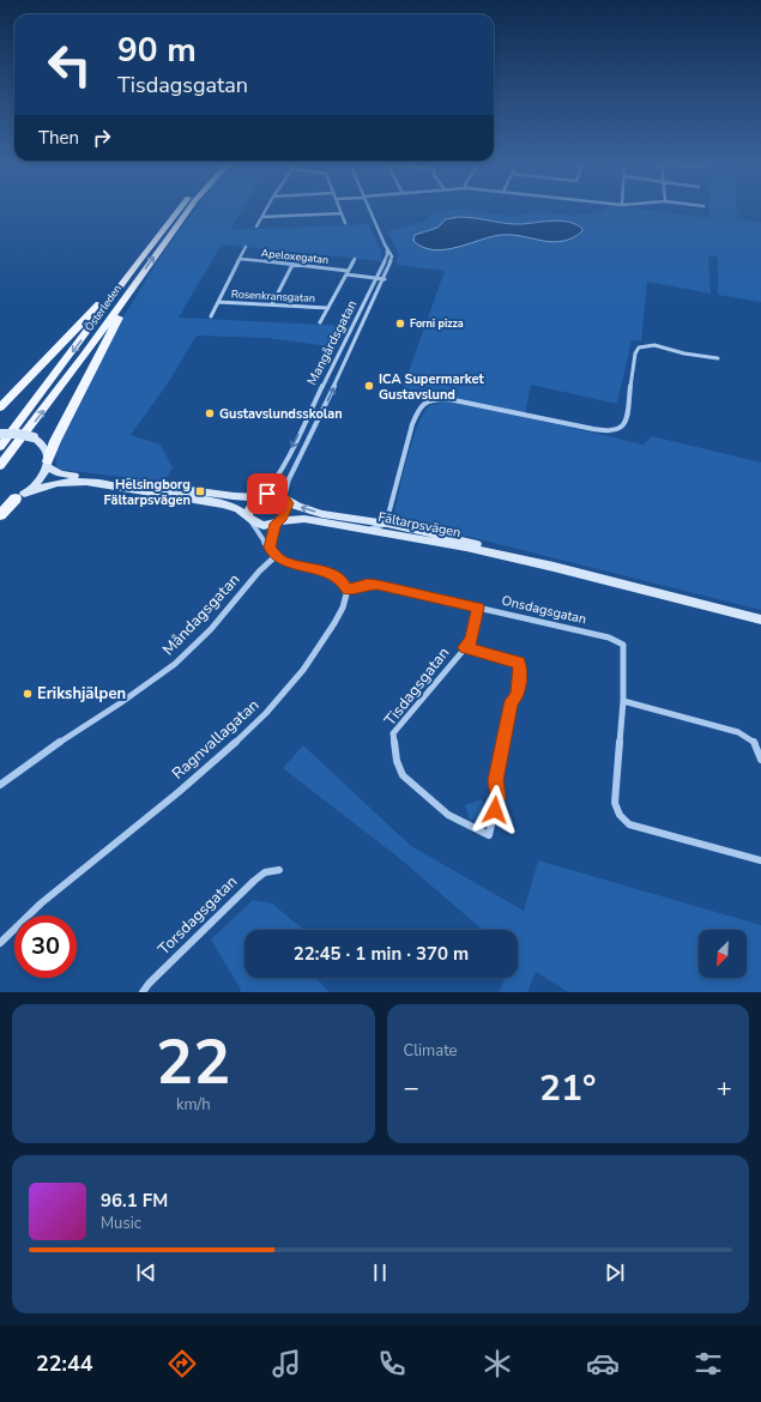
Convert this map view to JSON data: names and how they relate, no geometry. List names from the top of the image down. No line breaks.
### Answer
{"streets":{"main road":["Österleden","Fältarpsvägen"],"street":["Apeloxegatan","Rosenkransgatan","Mangårdsgatan","Onsdagsgatan","Måndagsgatan","Tisdagsgatan","Ragnvallagatan","Torsdagsgatan"]},"crossings":[["Apeloxegatan","Rosenkransgatan"],["Apeloxegatan","Mangårdsgatan"],["Mangårdsgatan","Fältarpsvägen"],["Onsdagsgatan","Tisdagsgatan"],["Onsdagsgatan","Ragnvallagatan"]],"places":{"other":["Forni pizza","ICA Supermarket Gustavslund","Gustavslundsskolan","Erikshjälpen"],"transit":["Helsingborg Fältarpsvägen"]},"north":"bottom left","page":{"turn":["90 m","Tisdagsgatan"],"then":"Then","limit":"30","trip":"22:45 · 1 min · 370 m","tile":[["22","km/h"],"Climate"],"heat":["−","21°","+"],"song":["96.1 FM","Music"],"tabs":"22:44"}}
